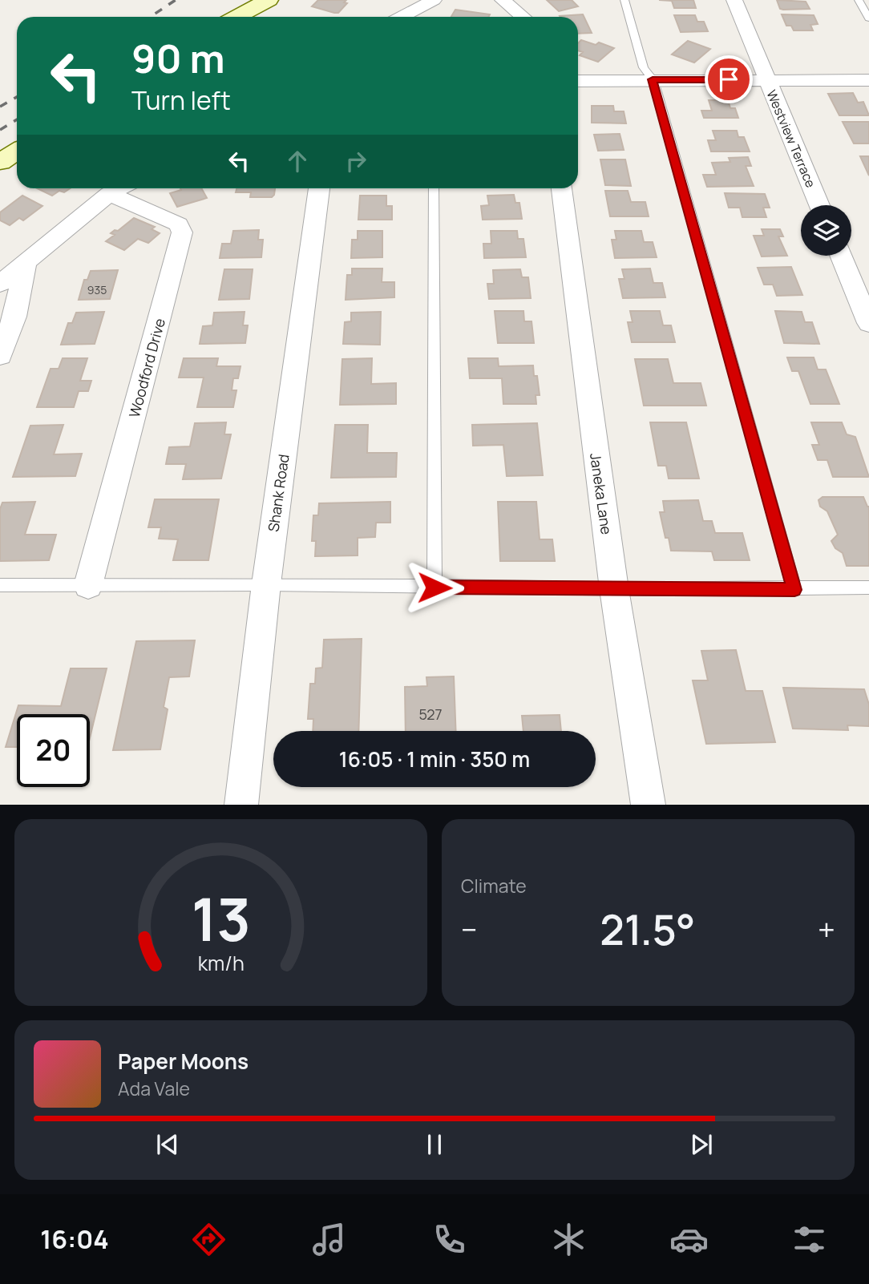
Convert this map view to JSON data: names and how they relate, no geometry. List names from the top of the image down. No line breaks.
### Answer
{"streets":{"street":["Westview Terrace","Woodford Drive","Shank Road","Janeka Lane"]},"house_numbers":["935","527"],"page":{"turn":["90 m","Turn left"],"limit":"20","trip":"16:05 · 1 min · 350 m","tile":"Climate","heat":["−","21.5°","+"],"song":["Paper Moons","Ada Vale"],"tabs":"16:04","gauge":["13","km/h"]}}
